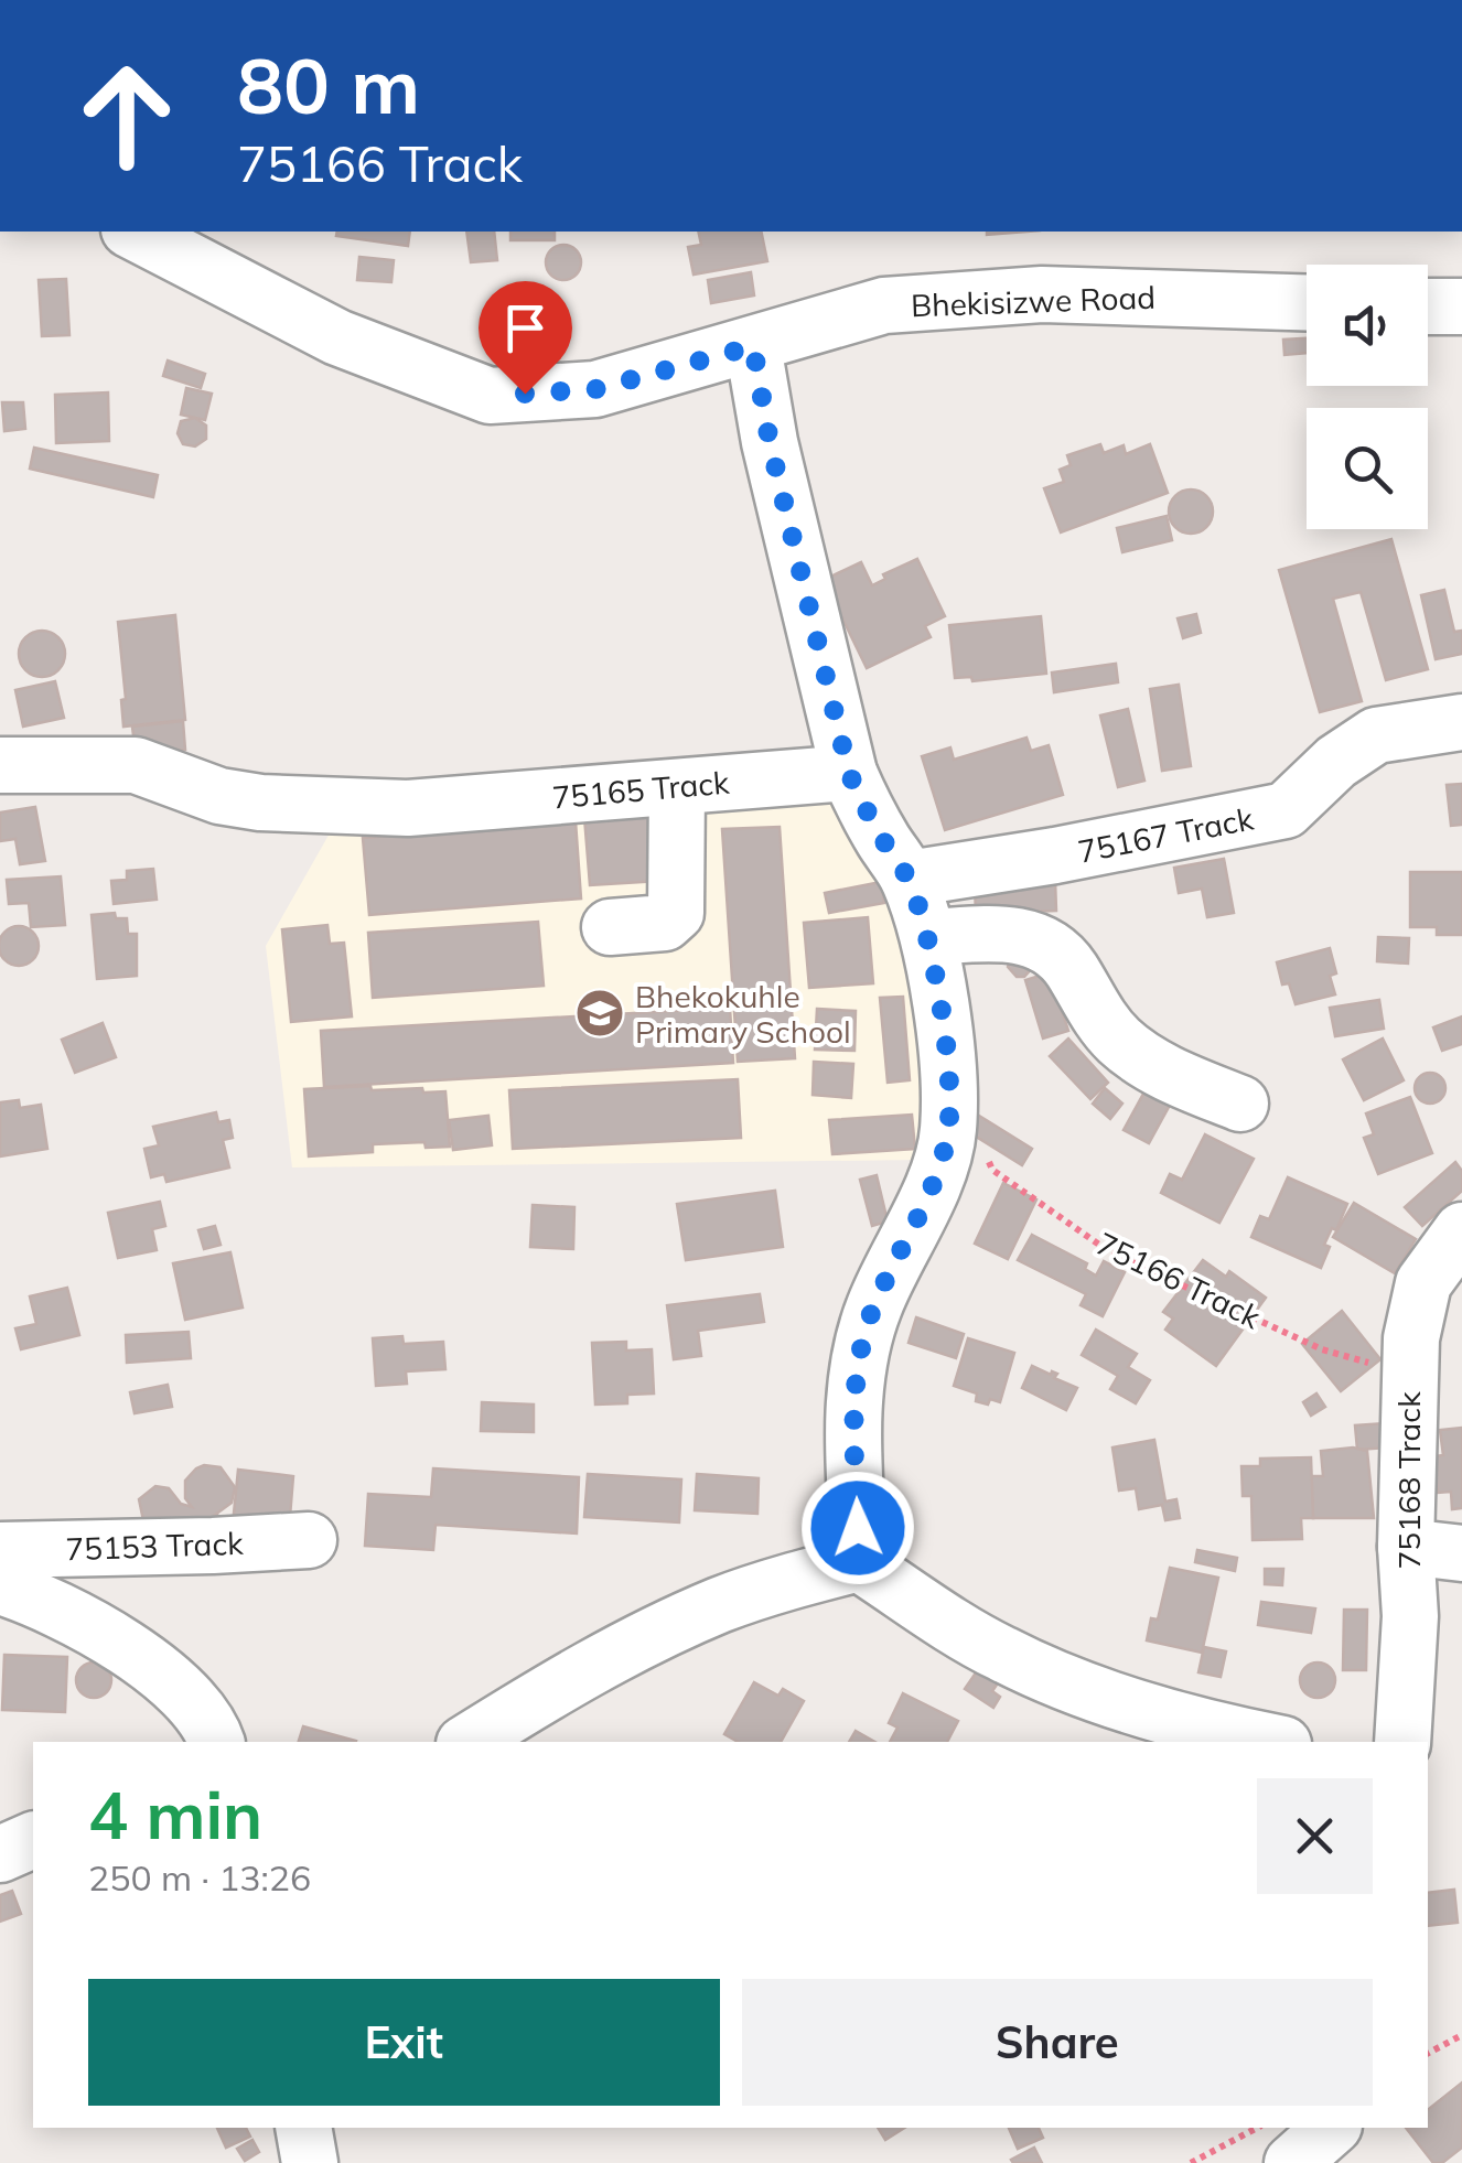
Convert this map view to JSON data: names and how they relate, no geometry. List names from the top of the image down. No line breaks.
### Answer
{"streets":{"street":["Bhekisizwe Road","75165 Track","75167 Track","75168 Track","75153 Track"],"path":["75166 Track"]},"crossings":[["75166 Track","75168 Track"]],"places":{"school or university":["Bhekokuhle Primary School"]},"page":{"turn":["80 m","75166 Track"],"heading":["4 min","250 m · 13:26"],"buttons":["Exit","Share"]}}
